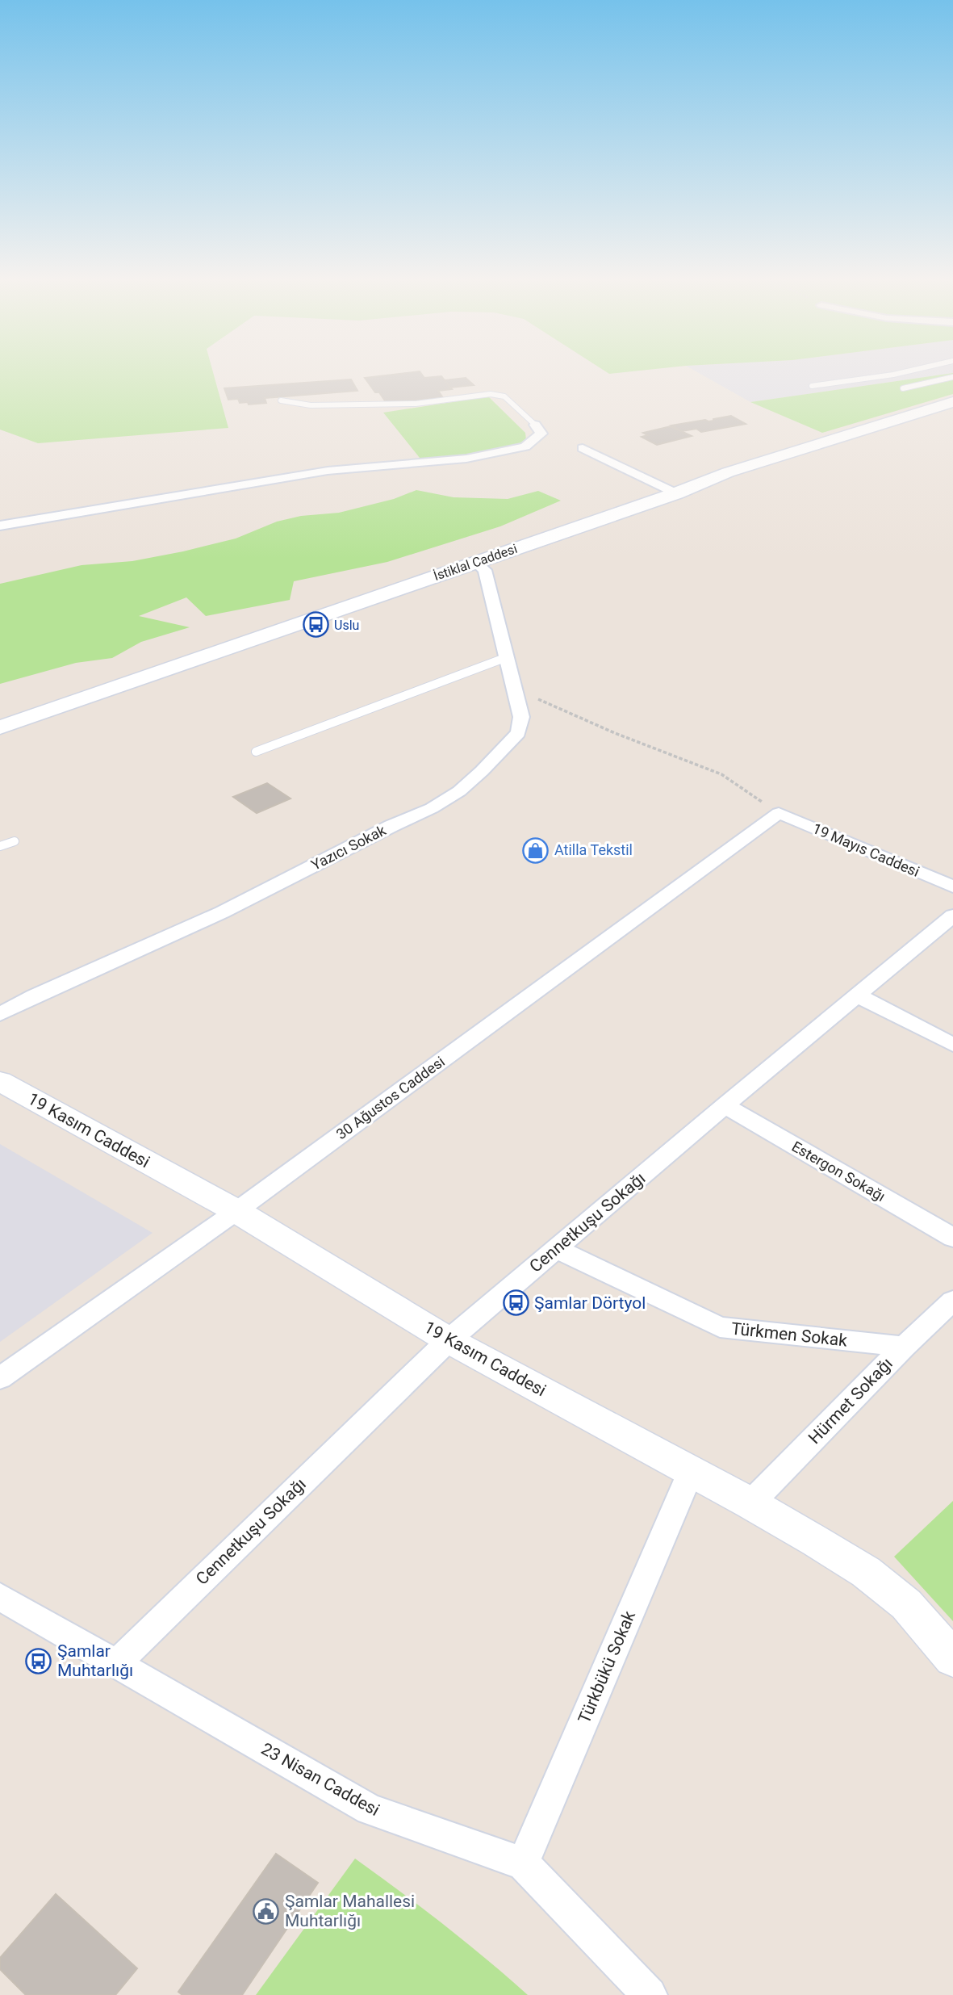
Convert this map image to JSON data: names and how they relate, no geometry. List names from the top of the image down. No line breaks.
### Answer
{"streets":{"main road":["İstiklal Caddesi"],"street":["Yazıcı Sokak","19 Mayıs Caddesi","30 Ağustos Caddesi","19 Kasım Caddesi","Estergon Sokağı","Cennetkuşu Sokağı","Türkmen Sokak","Hürmet Sokağı","Türkbükü Sokak","23 Nisan Caddesi"]},"crossings":[["İstiklal Caddesi","Yazıcı Sokak"],["19 Mayıs Caddesi","30 Ağustos Caddesi"],["30 Ağustos Caddesi","19 Kasım Caddesi"],["19 Kasım Caddesi","Cennetkuşu Sokağı"],["19 Kasım Caddesi","Hürmet Sokağı"],["19 Kasım Caddesi","Türkbükü Sokak"],["Estergon Sokağı","Cennetkuşu Sokağı"],["Cennetkuşu Sokağı","Türkmen Sokak"],["Cennetkuşu Sokağı","23 Nisan Caddesi"],["Türkmen Sokak","Hürmet Sokağı"],["Türkbükü Sokak","23 Nisan Caddesi"]],"places":{"bus stop":["Uslu","Şamlar Dörtyol","Şamlar Muhtarlığı"],"shop":["Atilla Tekstil"],"public building":["Şamlar Mahallesi Muhtarlığı"]}}
